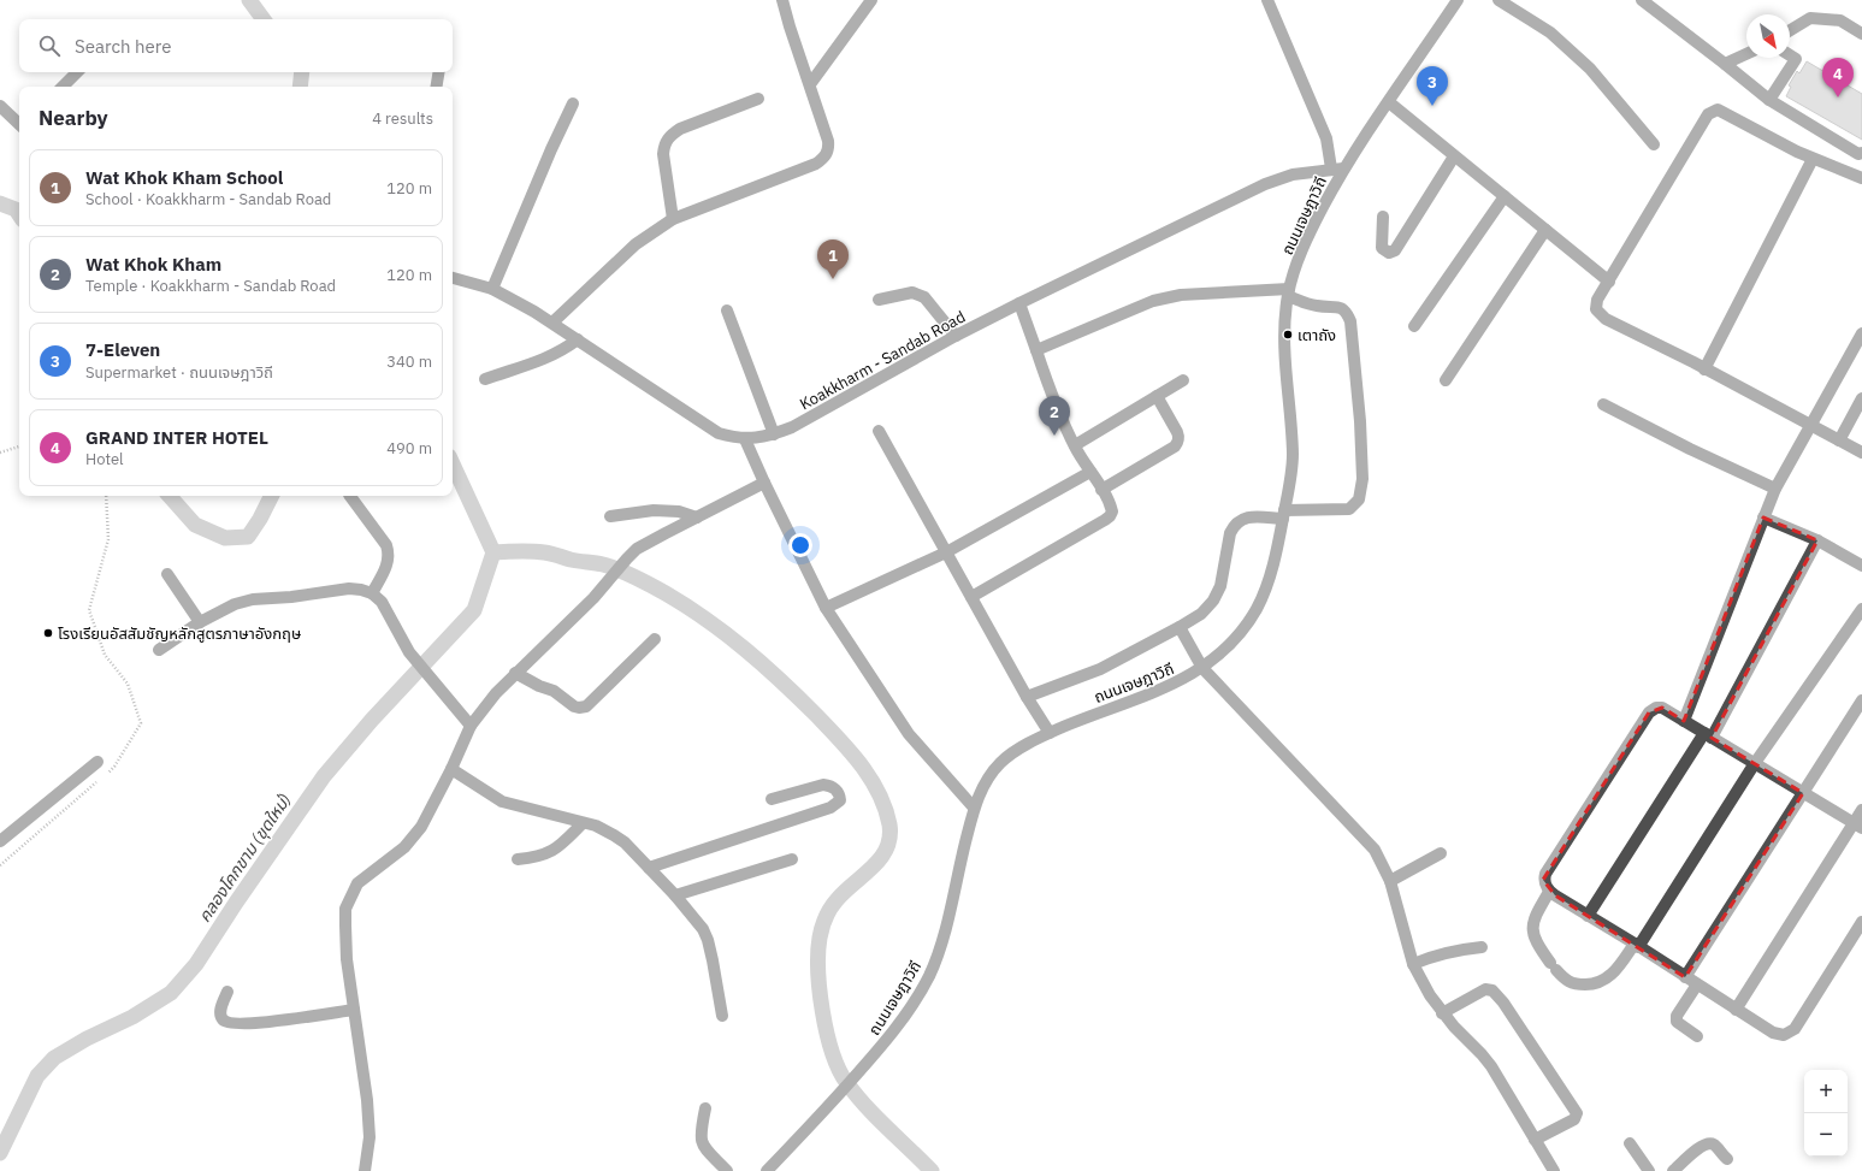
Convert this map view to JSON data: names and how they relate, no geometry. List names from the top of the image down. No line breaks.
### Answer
{"streets":{"street":["ถนนเจษฎาวิถี","Koakkharm - Sandab Road"]},"crossings":[["ถนนเจษฎาวิถี","Koakkharm - Sandab Road"]],"water":["คลองโคกขาม (ขุดใหม่)"],"places":["เตาถัง","โรงเรียนอัสสัมชัญหลักสูตรภาษาอังกฤษ"],"north":"bottom right","page":{"search":"Search here","pins":["4","3","1","2"],"heading":["Nearby","4 results"],"list":[{"mark":"1","name":"Wat Khok Kham School","note":"School · Koakkharm - Sandab Road","value":"120 m"},{"mark":"2","name":"Wat Khok Kham","note":"Temple · Koakkharm - Sandab Road","value":"120 m"},{"mark":"3","name":"7-Eleven","note":"Supermarket · ถนนเจษฎาวิถี","value":"340 m"},{"mark":"4","name":"GRAND INTER HOTEL","note":"Hotel","value":"490 m"}],"map_buttons":["+","−"]}}
